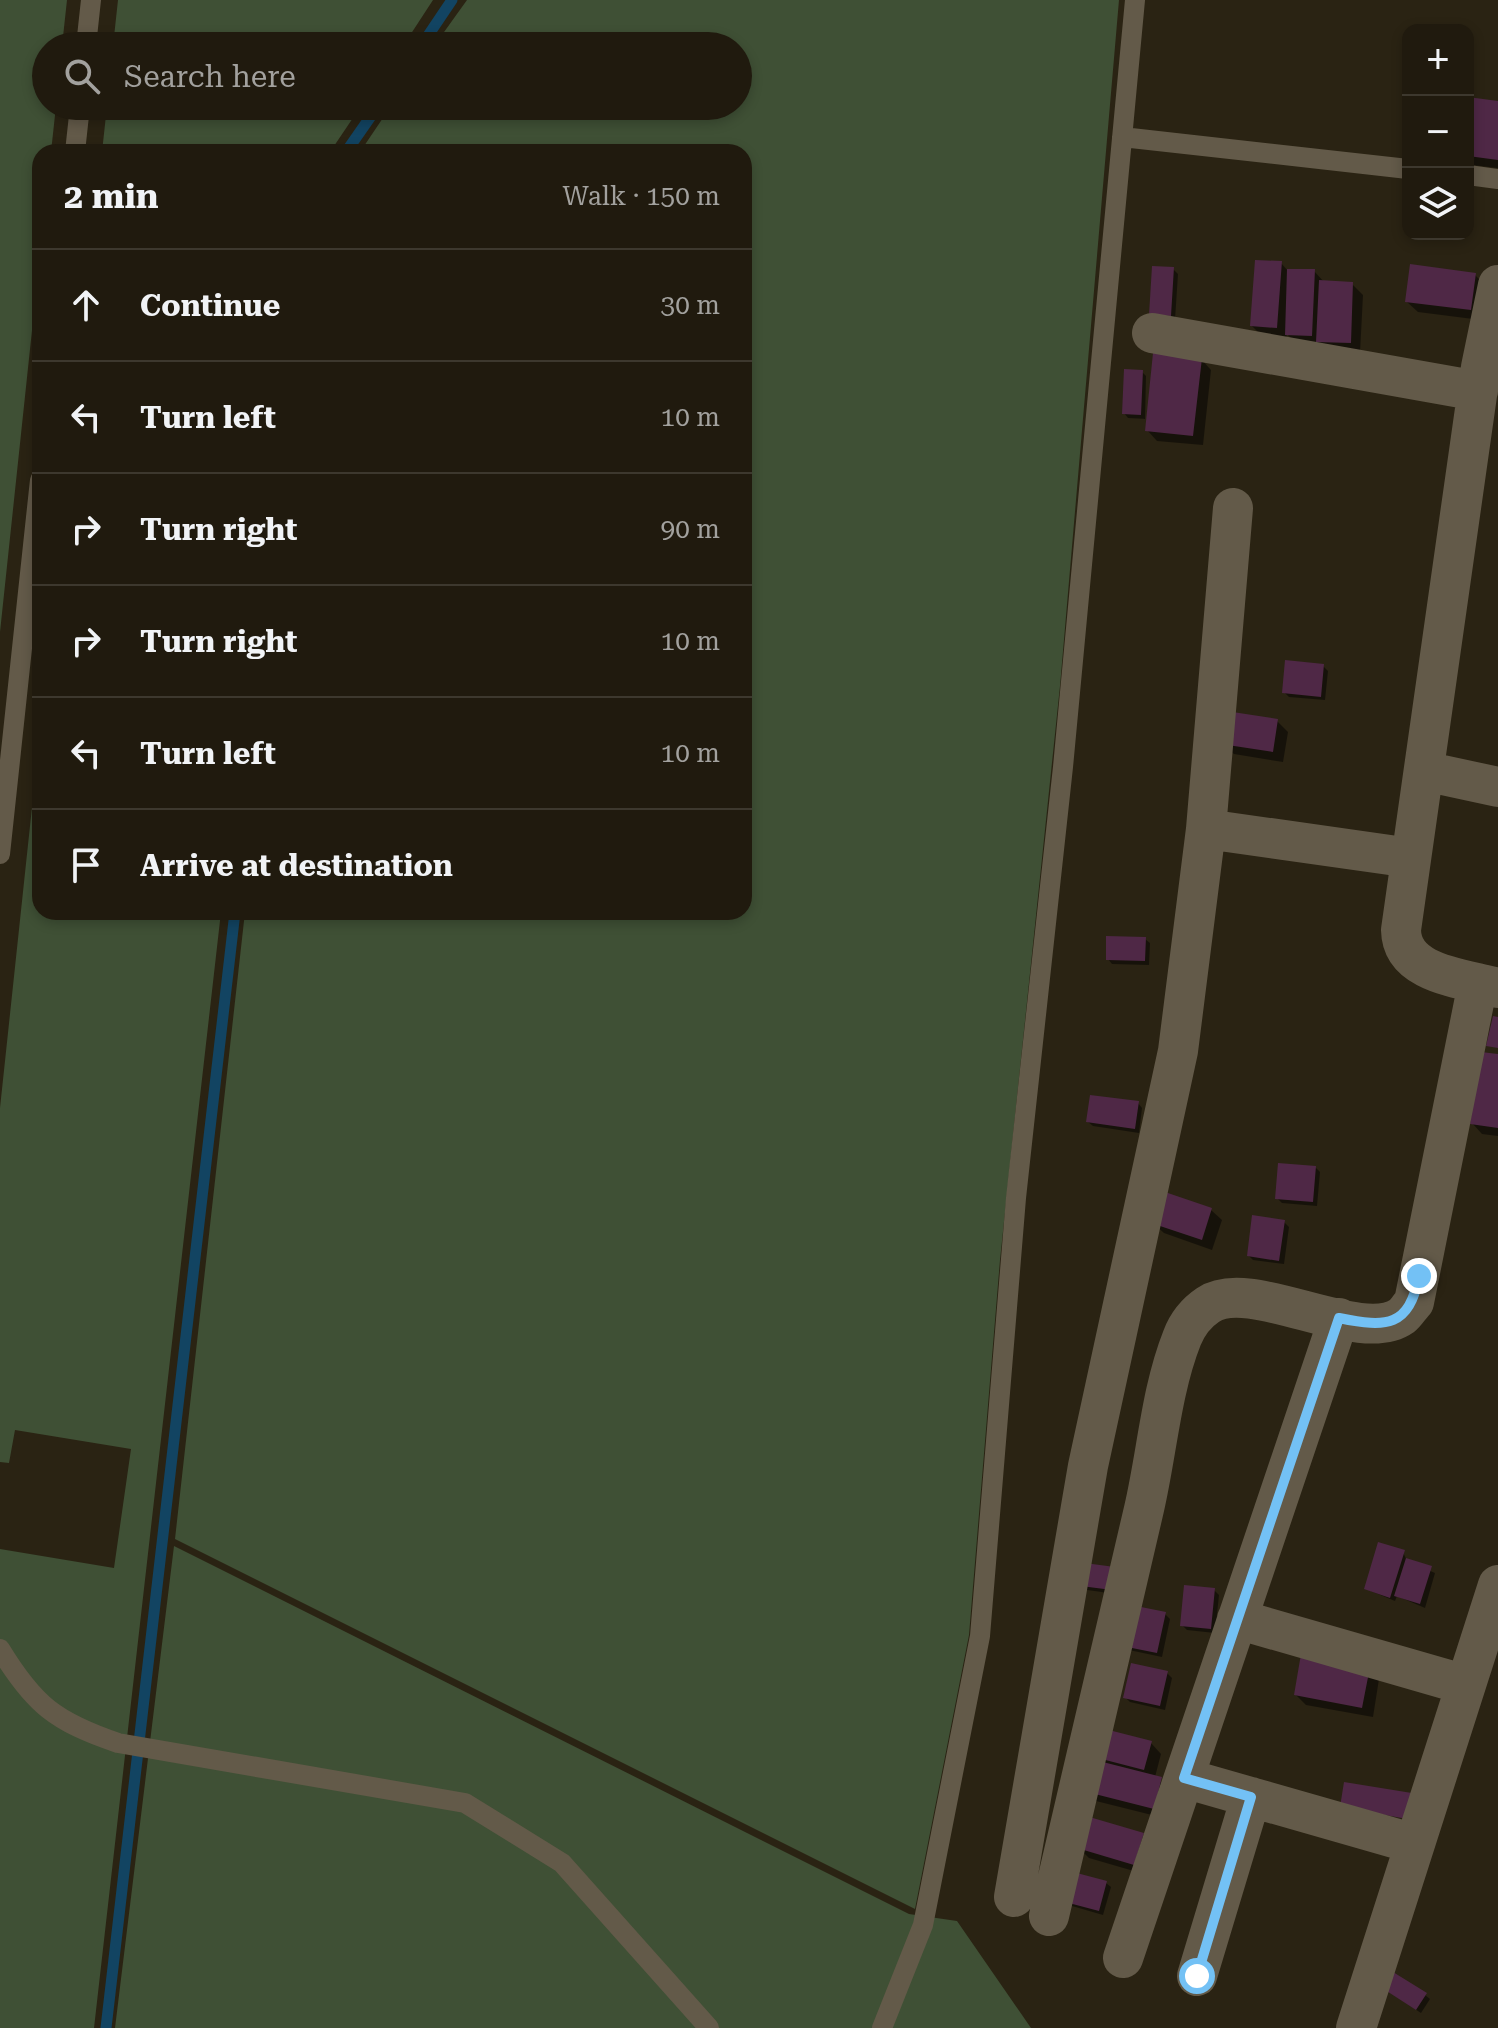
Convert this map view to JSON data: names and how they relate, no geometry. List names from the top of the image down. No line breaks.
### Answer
{"page":{"map_buttons":["+","−"],"search":"Search here","heading":["2 min","Walk · 150 m"],"list":[["Continue","30 m"],["Turn left","10 m"],["Turn right","90 m"],["Turn right","10 m"],["Turn left","10 m"],"Arrive at destination"]}}
